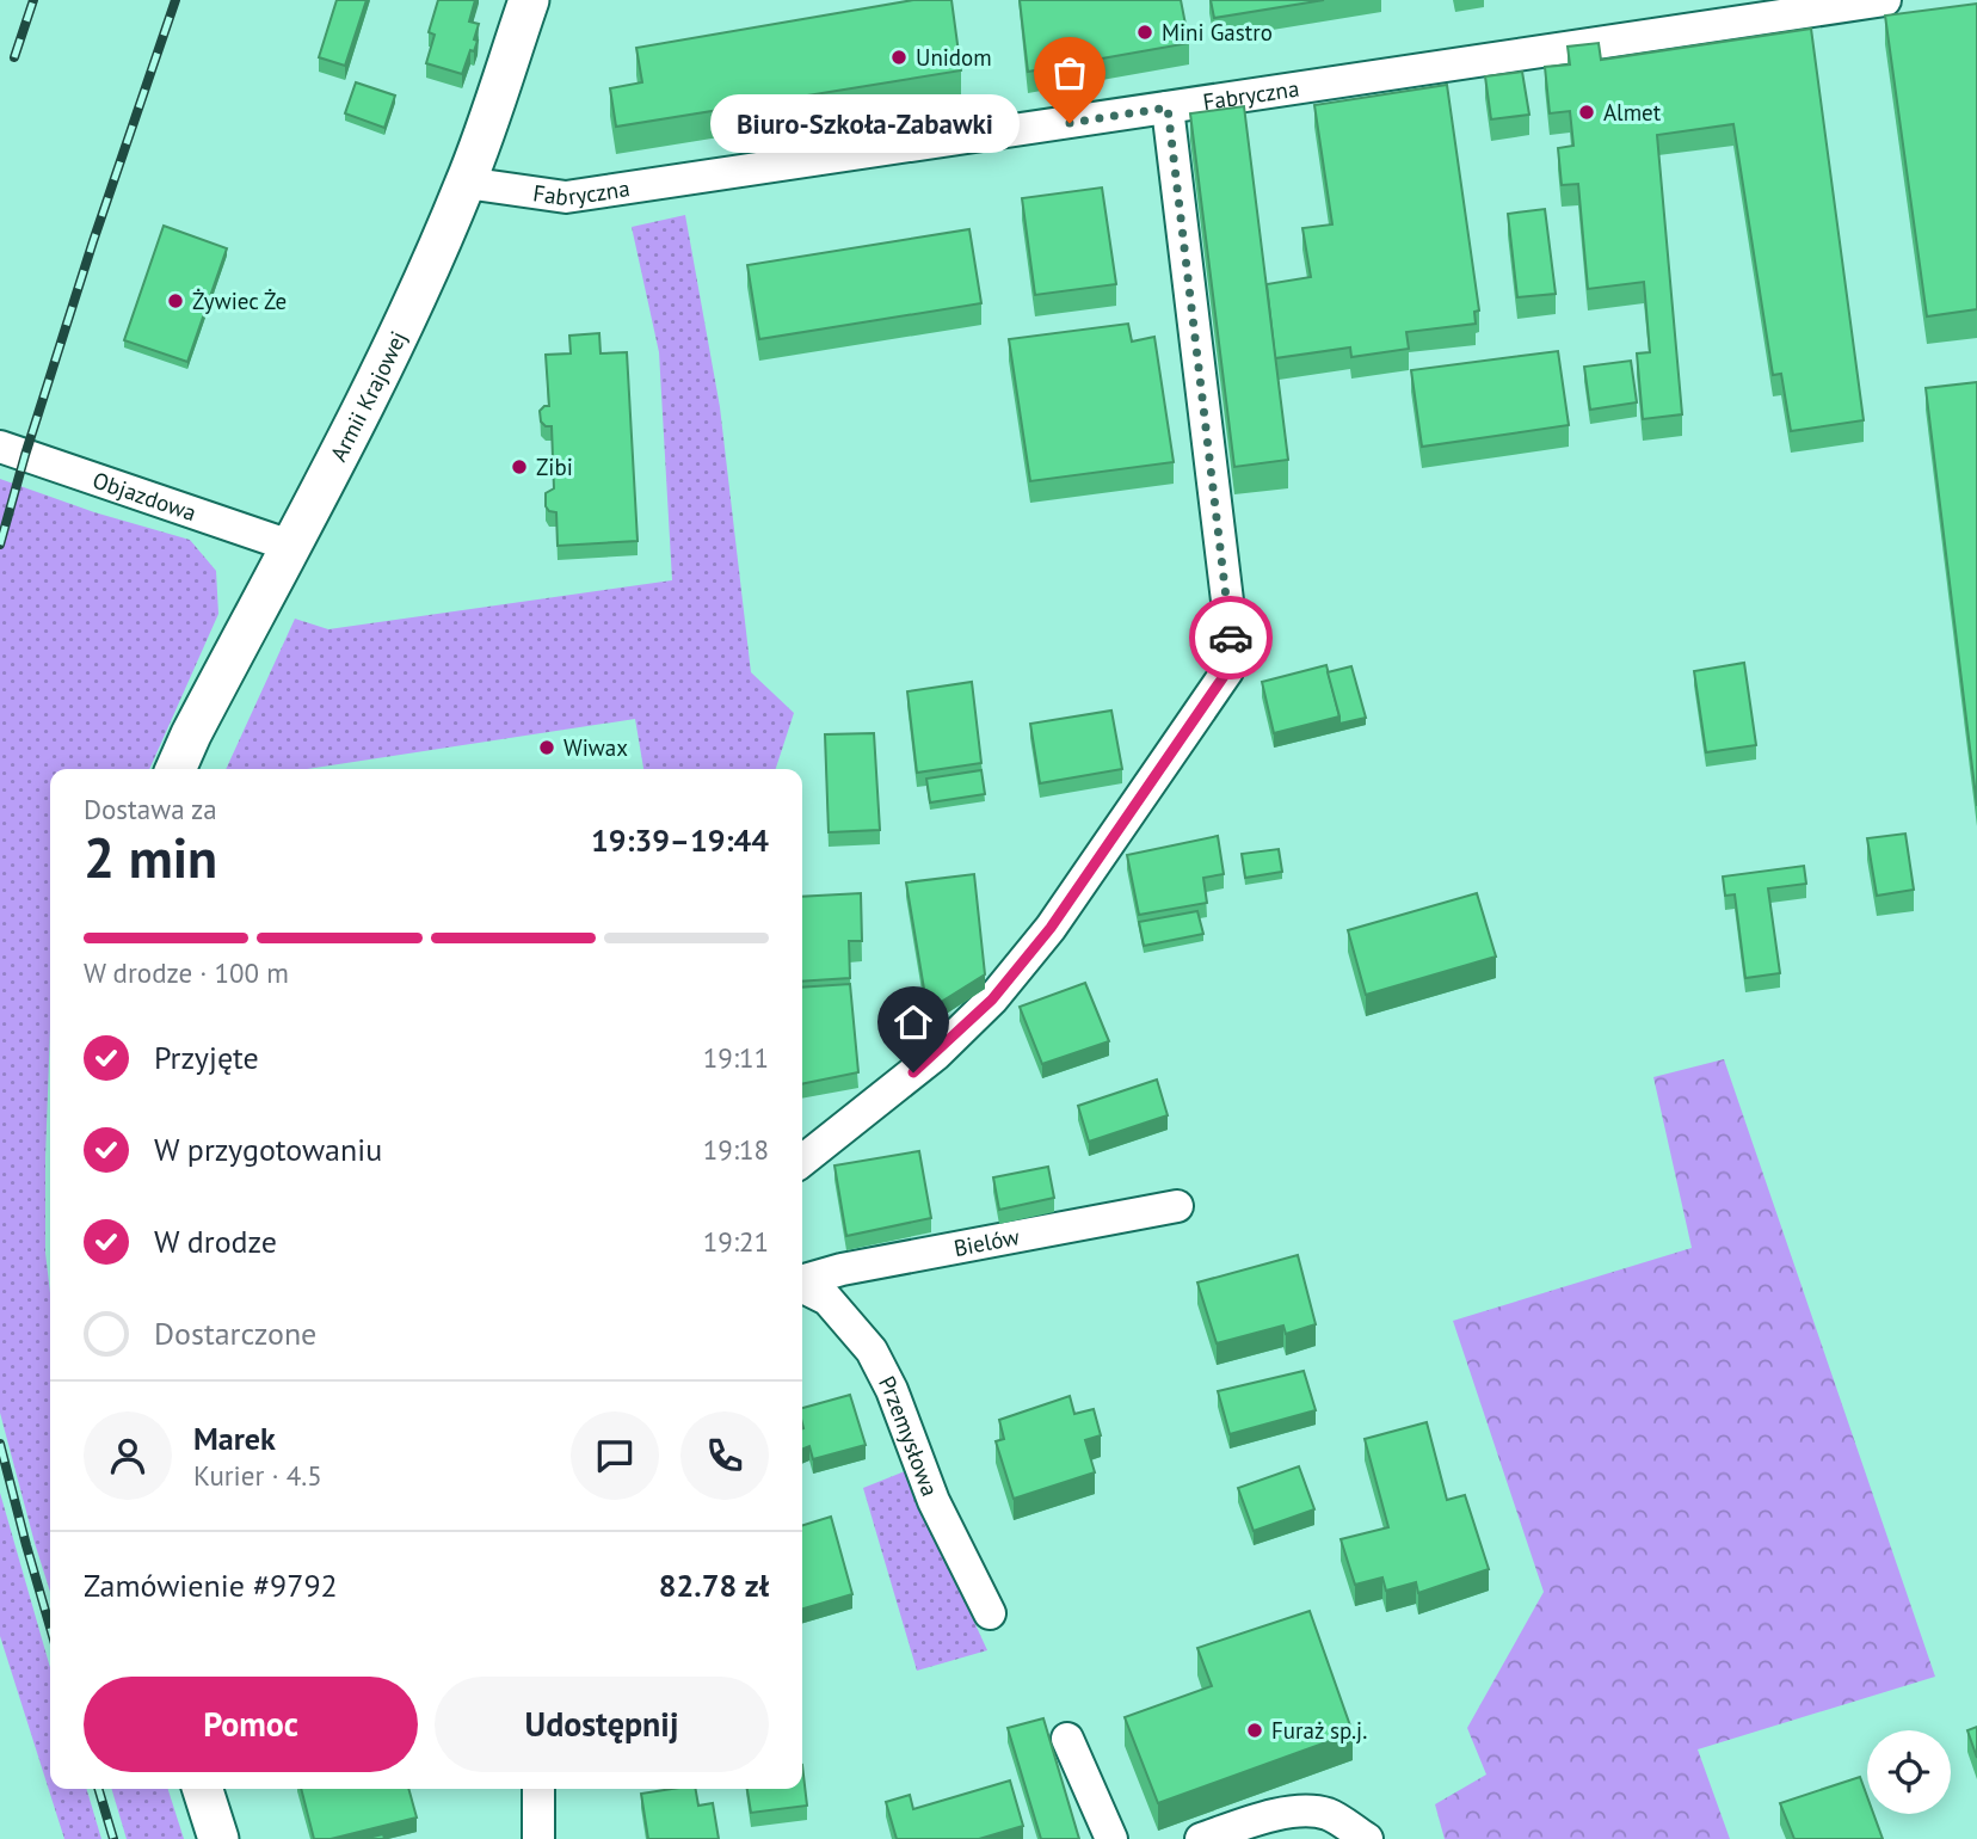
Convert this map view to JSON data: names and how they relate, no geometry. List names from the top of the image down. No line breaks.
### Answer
{"streets":{"street":["Fabryczna","Armii Krajowej","Objazdowa","Bielów","Przemysłowa"]},"crossings":[["Fabryczna","Armii Krajowej"],["Armii Krajowej","Objazdowa"]],"places":["Mini Gastro","Unidom","Almet","Biuro-Szkoła-Zabawki","Żywiec Że","Zibi","Wiwax","Furaż sp.j."],"page":{"bubble":"Biuro-Szkoła-Zabawki","heading":["2 min","Dostawa za","19:39–19:44"],"panel":["Marek","Kurier · 4.5","Zamówienie #9792","82.78 zł"],"bar":"W drodze · 100 m","list":[["Przyjęte","19:11"],["W przygotowaniu","19:18"],["W drodze","19:21"],"Dostarczone"],"buttons":["Pomoc","Udostępnij"]}}
